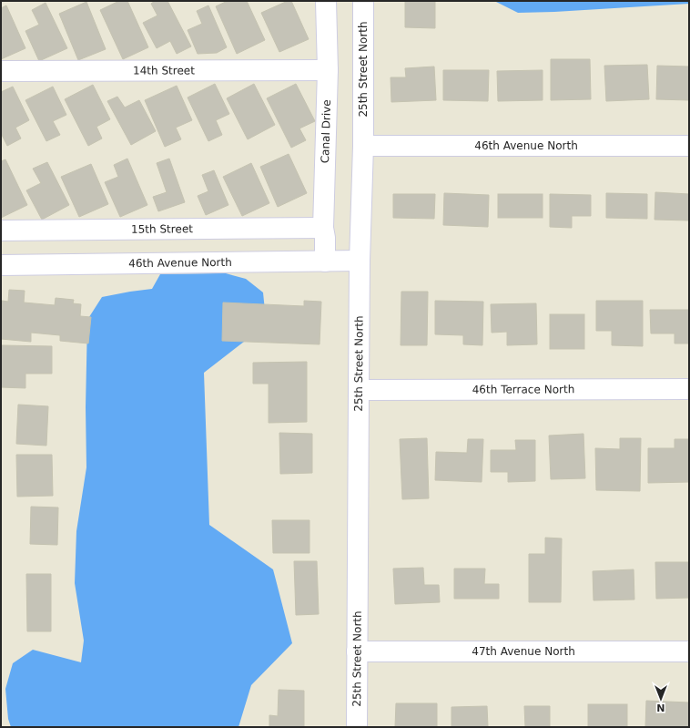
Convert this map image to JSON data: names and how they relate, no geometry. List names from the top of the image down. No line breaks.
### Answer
{"streets":{"street":["25th Street North","14th Street","Canal Drive","46th Avenue North","15th Street","46th Terrace North","47th Avenue North"]},"crossings":[["25th Street North","46th Avenue North"],["25th Street North","46th Terrace North"],["25th Street North","47th Avenue North"],["14th Street","Canal Drive"],["Canal Drive","46th Avenue North"],["Canal Drive","15th Street"]],"north":"bottom"}
